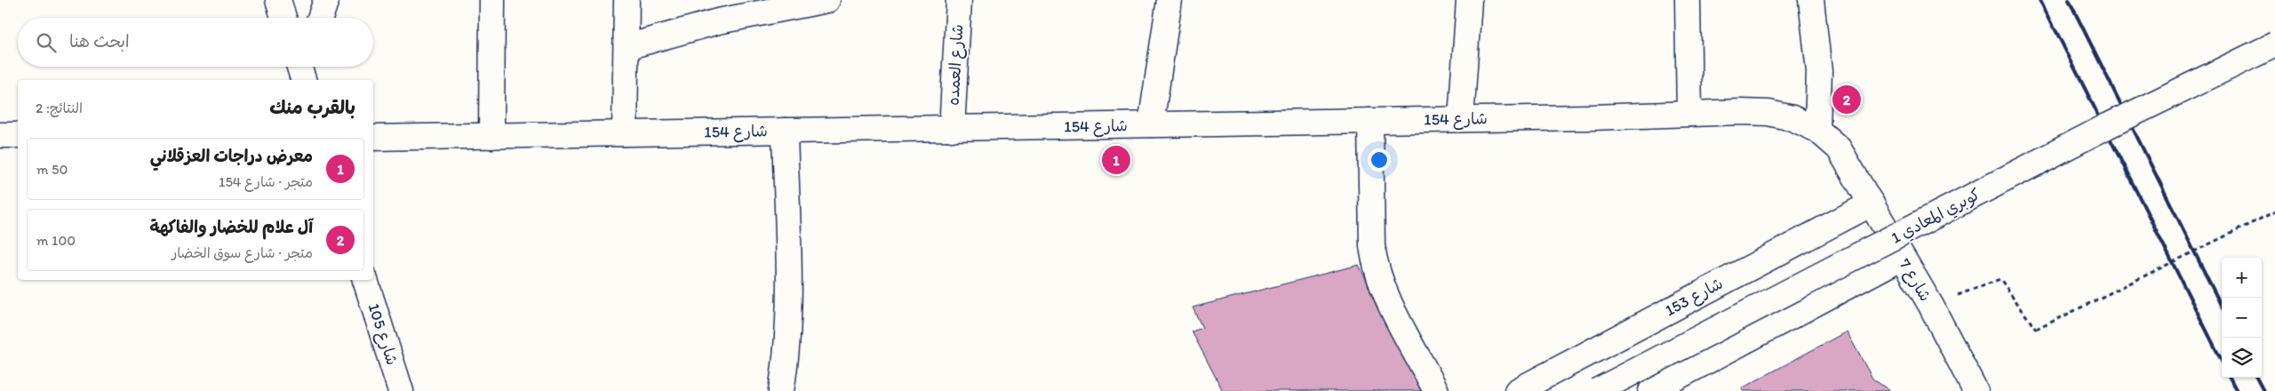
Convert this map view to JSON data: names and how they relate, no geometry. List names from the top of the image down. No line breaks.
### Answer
{"streets":{"street":["شارع العمده","شارع 154","كوبري المعادي 1","شارع 7","شارع 153","شارع 105"]},"crossings":[["شارع العمده","شارع 154"],["شارع 154","شارع 7"],["شارع 7","شارع 153"]],"page":{"search":"ابحث هنا","heading":["بالقرب منك","النتائج: 2"],"pins":["2","1"],"list":[{"mark":"1","name":"معرض دراجات العزقلاني","note":"متجر · شارع 154","value":"50 m"},{"mark":"2","name":"آل علام للخضار والفاكهة","note":"متجر · شارع سوق الخضار","value":"100 m"}],"map_buttons":["+","−"]}}
